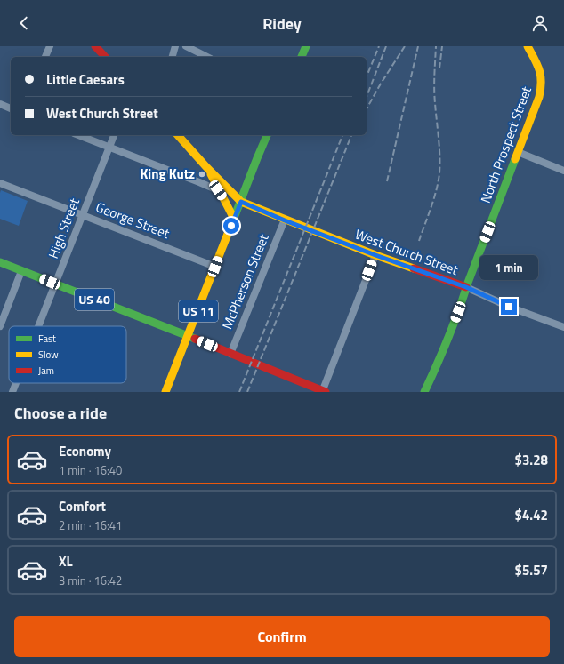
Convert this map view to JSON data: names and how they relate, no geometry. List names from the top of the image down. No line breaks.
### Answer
{"streets":{"main road":["North Prospect Street","West Church Street","US 40","US 11"],"street":["George Street","High Street","McPherson Street"]},"crossings":[["North Prospect Street","West Church Street"],["George Street","High Street"],["George Street","US 11"],["High Street","US 40"],["West Church Street","McPherson Street"],["West Church Street","US 11"],["McPherson Street","US 40"],["US 40","US 11"]],"places":["King Kutz"],"legend":["Fast","Slow","Jam"],"page":{"header":"Ridey","banner":["Little Caesars","West Church Street"],"bubble":"1 min","heading":"Choose a ride","list":[{"name":"Economy","note":"1 min · 16:40","value":"$3.28"},{"name":"Comfort","note":"2 min · 16:41","value":"$4.42"},{"name":"XL","note":"3 min · 16:42","value":"$5.57"}],"buttons":"Confirm"}}
